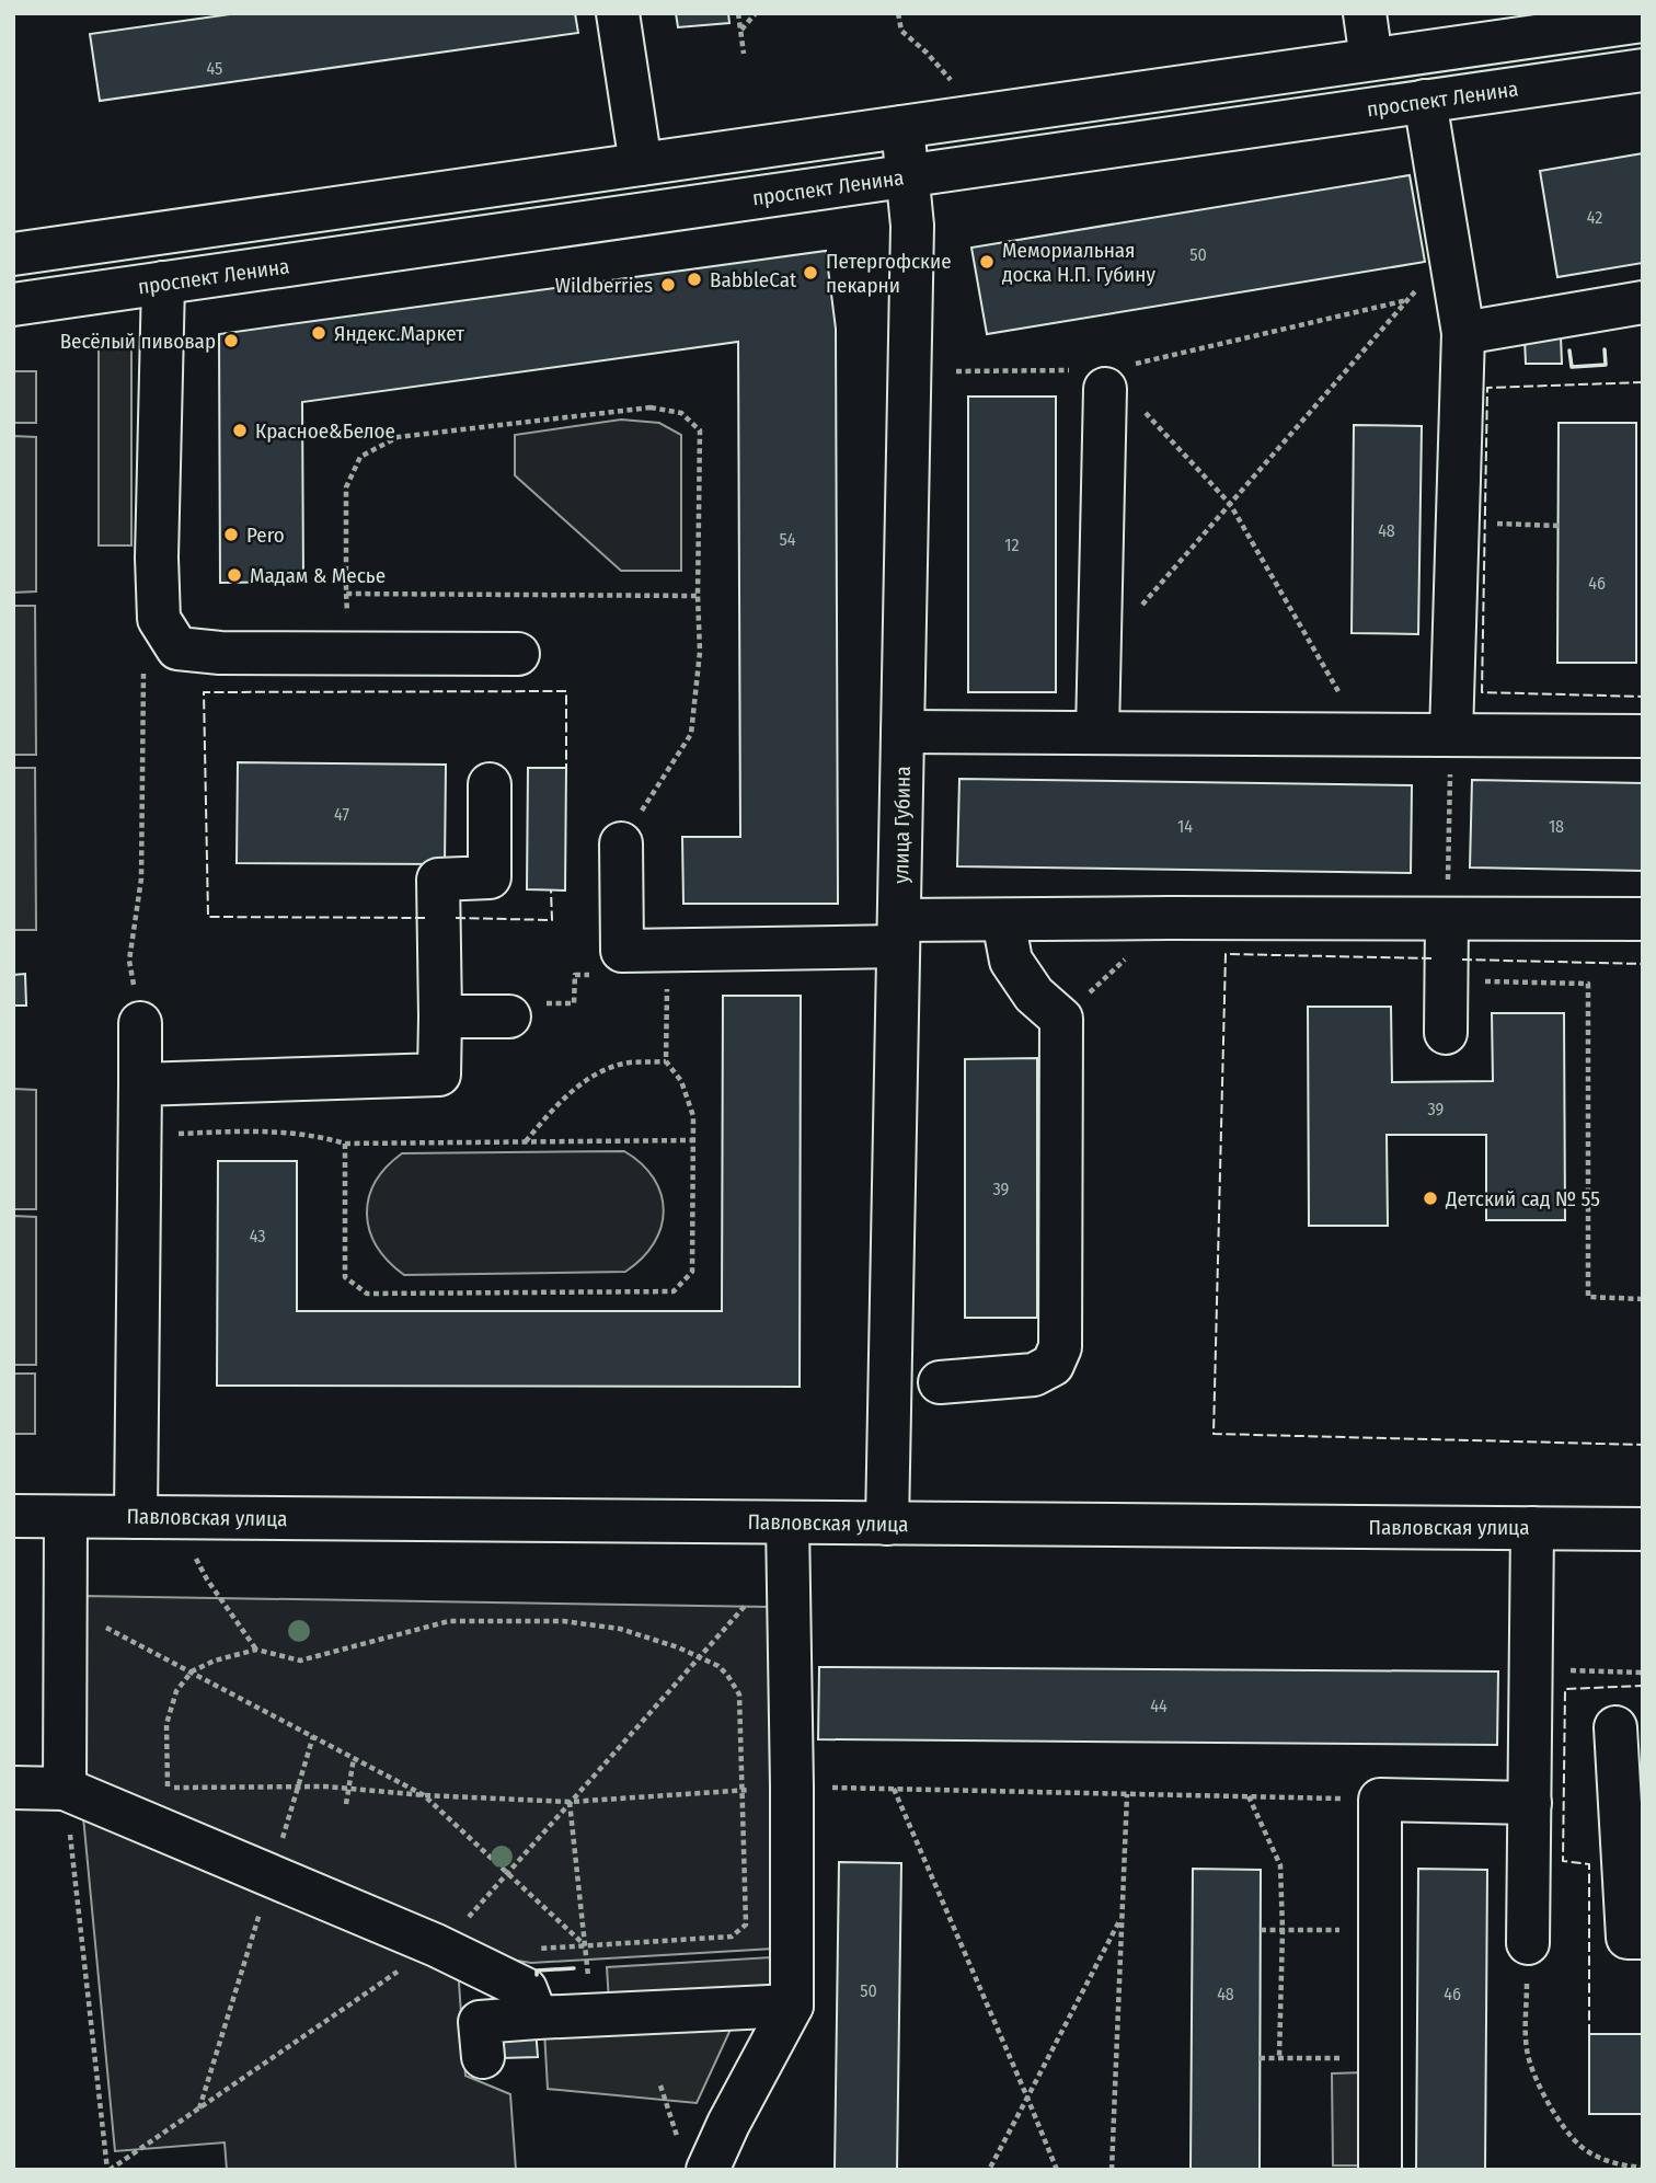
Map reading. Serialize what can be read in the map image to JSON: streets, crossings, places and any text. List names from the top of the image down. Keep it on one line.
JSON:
{"streets":{"main road":["проспект Ленина","улица Губина","Павловская улица"]},"crossings":[["проспект Ленина","улица Губина"],["улица Губина","Павловская улица"]],"places":["Мемориальная доска Н.П. Губину","Петергофские пекарни","BabbleCat","Wildberries","Яндекс.Маркет","Весёлый пивовар","Красное&Белое","Pero","Мадам & Месье","Детский сад № 55"],"house_numbers":["45","42","50","48","54","12","46","47","14","18","39","39","43","44","50","48","46"]}
